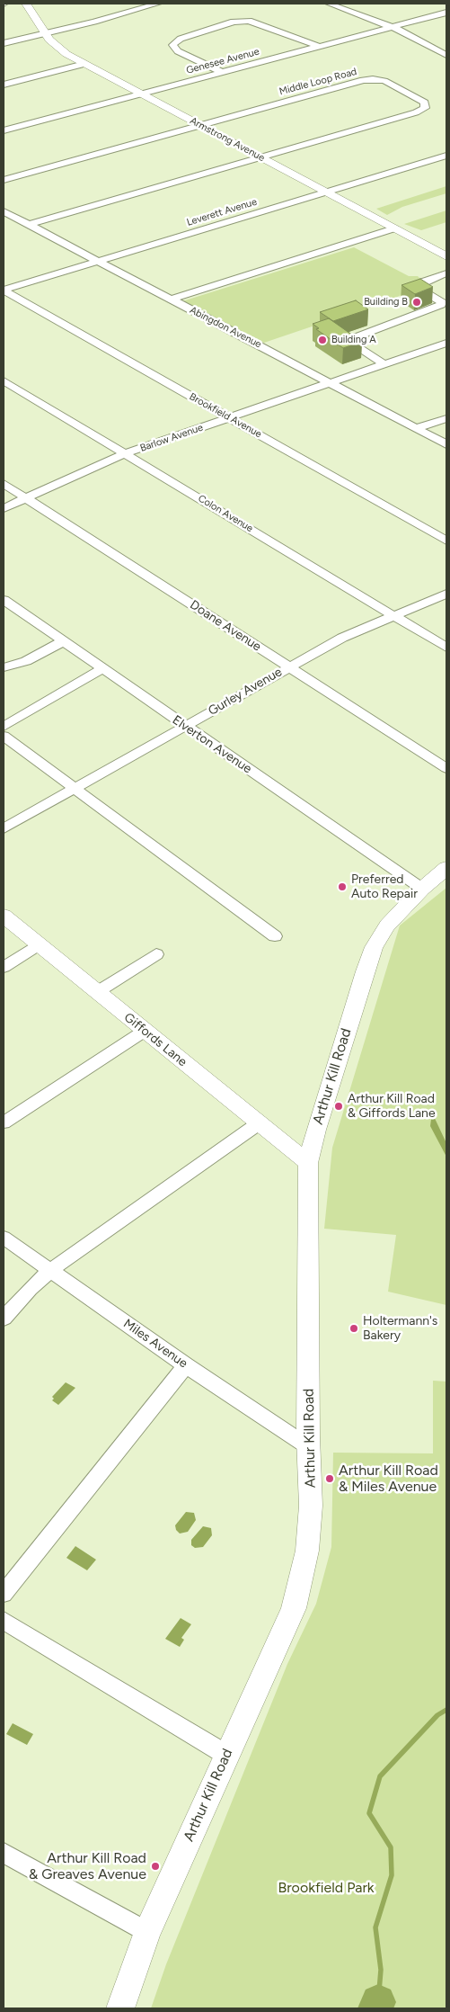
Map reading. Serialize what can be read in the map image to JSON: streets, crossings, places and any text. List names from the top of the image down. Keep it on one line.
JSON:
{"streets":{"street":["Genesee Avenue","Middle Loop Road","Armstrong Avenue","Leverett Avenue","Abingdon Avenue","Brookfield Avenue","Barlow Avenue","Colon Avenue","Doane Avenue","Gurley Avenue","Elverton Avenue","Giffords Lane","Arthur Kill Road","Miles Avenue"]},"crossings":[["Genesee Avenue","Armstrong Avenue"],["Middle Loop Road","Armstrong Avenue"],["Armstrong Avenue","Leverett Avenue"],["Leverett Avenue","Abingdon Avenue"],["Leverett Avenue","Brookfield Avenue"],["Abingdon Avenue","Barlow Avenue"],["Brookfield Avenue","Barlow Avenue"],["Barlow Avenue","Colon Avenue"],["Barlow Avenue","Doane Avenue"],["Colon Avenue","Gurley Avenue"],["Doane Avenue","Gurley Avenue"],["Gurley Avenue","Elverton Avenue"],["Elverton Avenue","Arthur Kill Road"],["Giffords Lane","Arthur Kill Road"],["Arthur Kill Road","Miles Avenue"]],"parks":["Brookfield Park"],"places":["Building B","Building A","Preferred Auto Repair","Arthur Kill Road & Giffords Lane","Holtermann's Bakery","Arthur Kill Road & Miles Avenue","Arthur Kill Road & Greaves Avenue"]}
